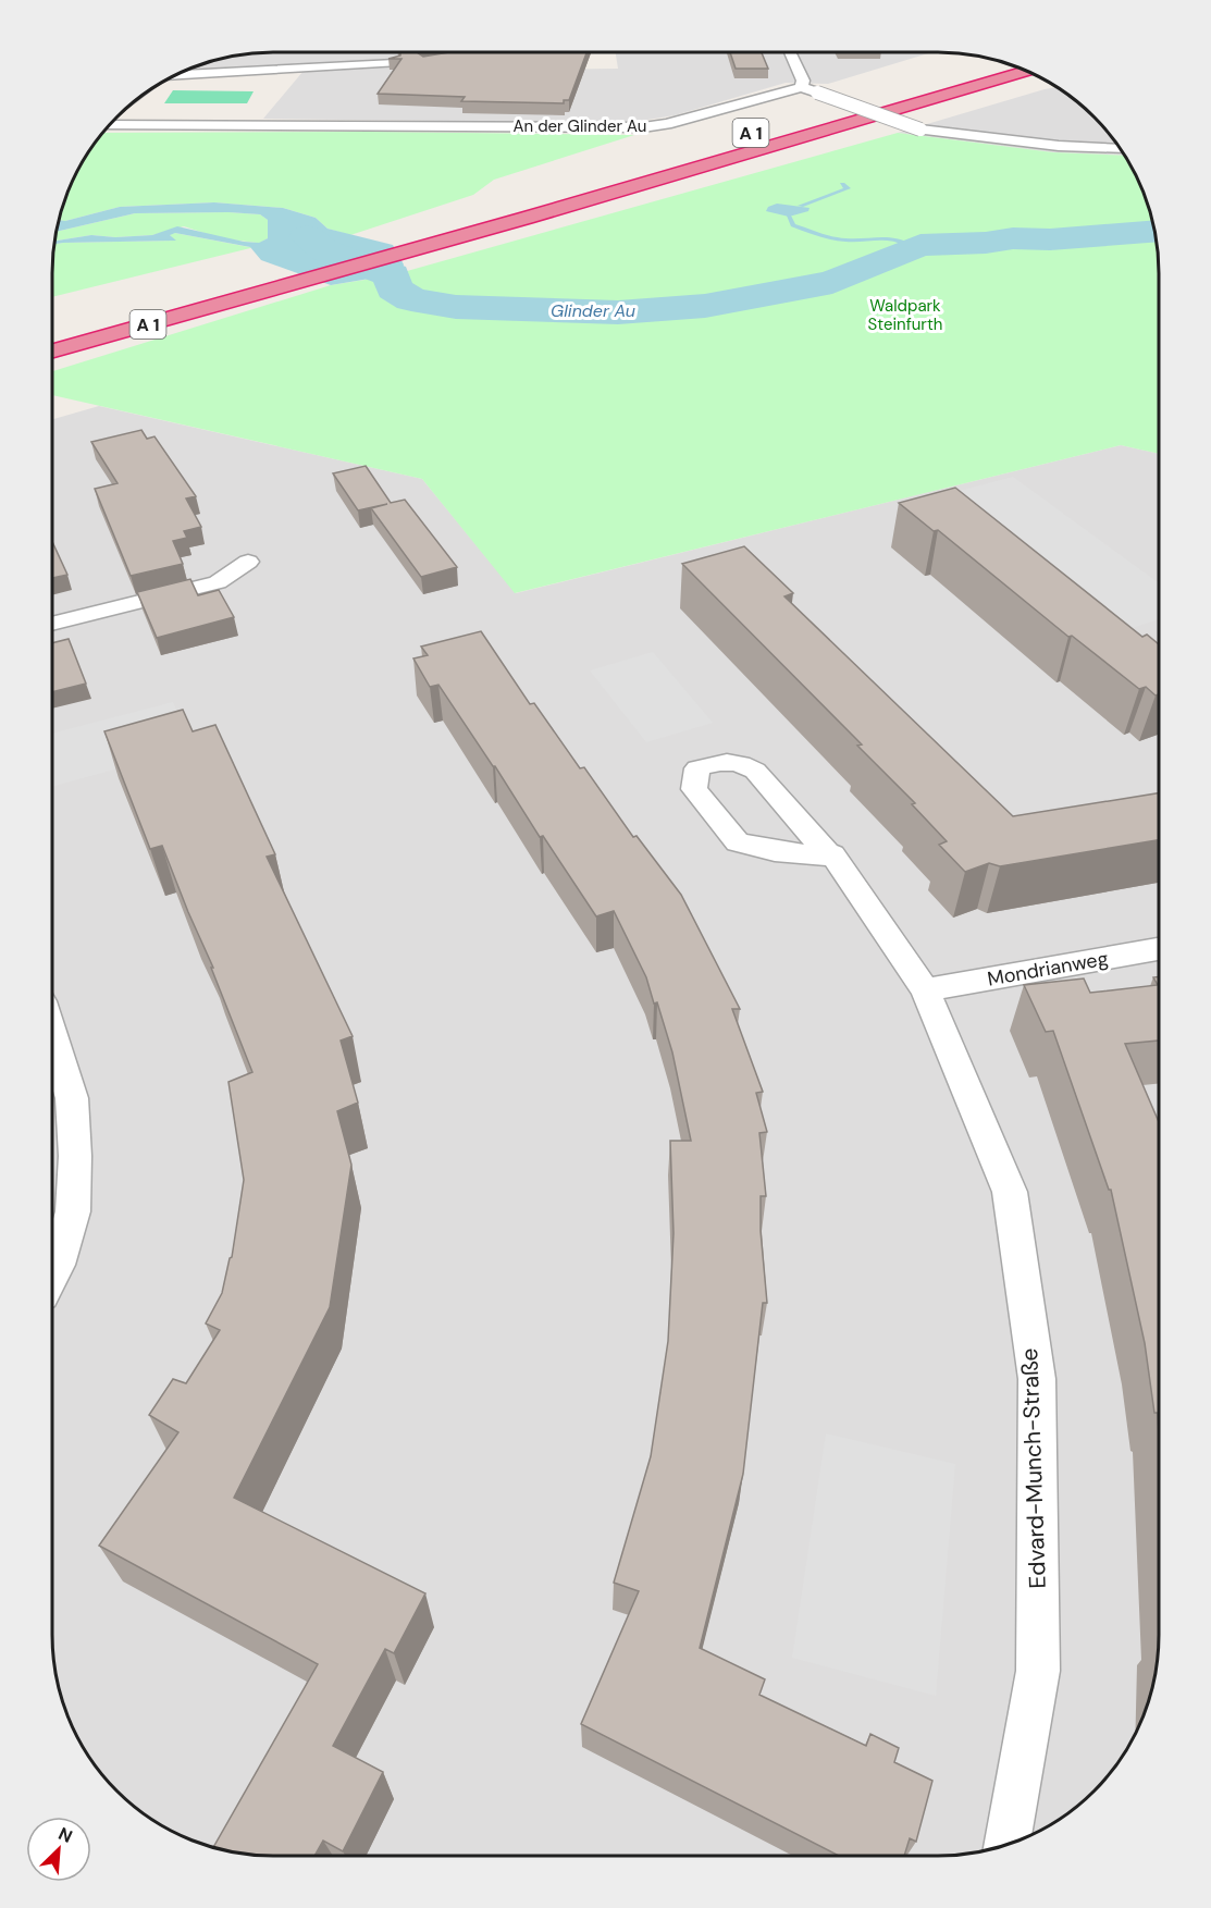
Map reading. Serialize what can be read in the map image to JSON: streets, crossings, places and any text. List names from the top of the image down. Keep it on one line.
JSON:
{"streets":{"highway":["A 1"],"street":["An der Glinder Au","Mondrianweg","Edvard-Munch-Straße"]},"crossings":[["Mondrianweg","Edvard-Munch-Straße"]],"water":["Glinder Au"],"parks":["Waldpark Steinfurth"],"north":"top right"}
